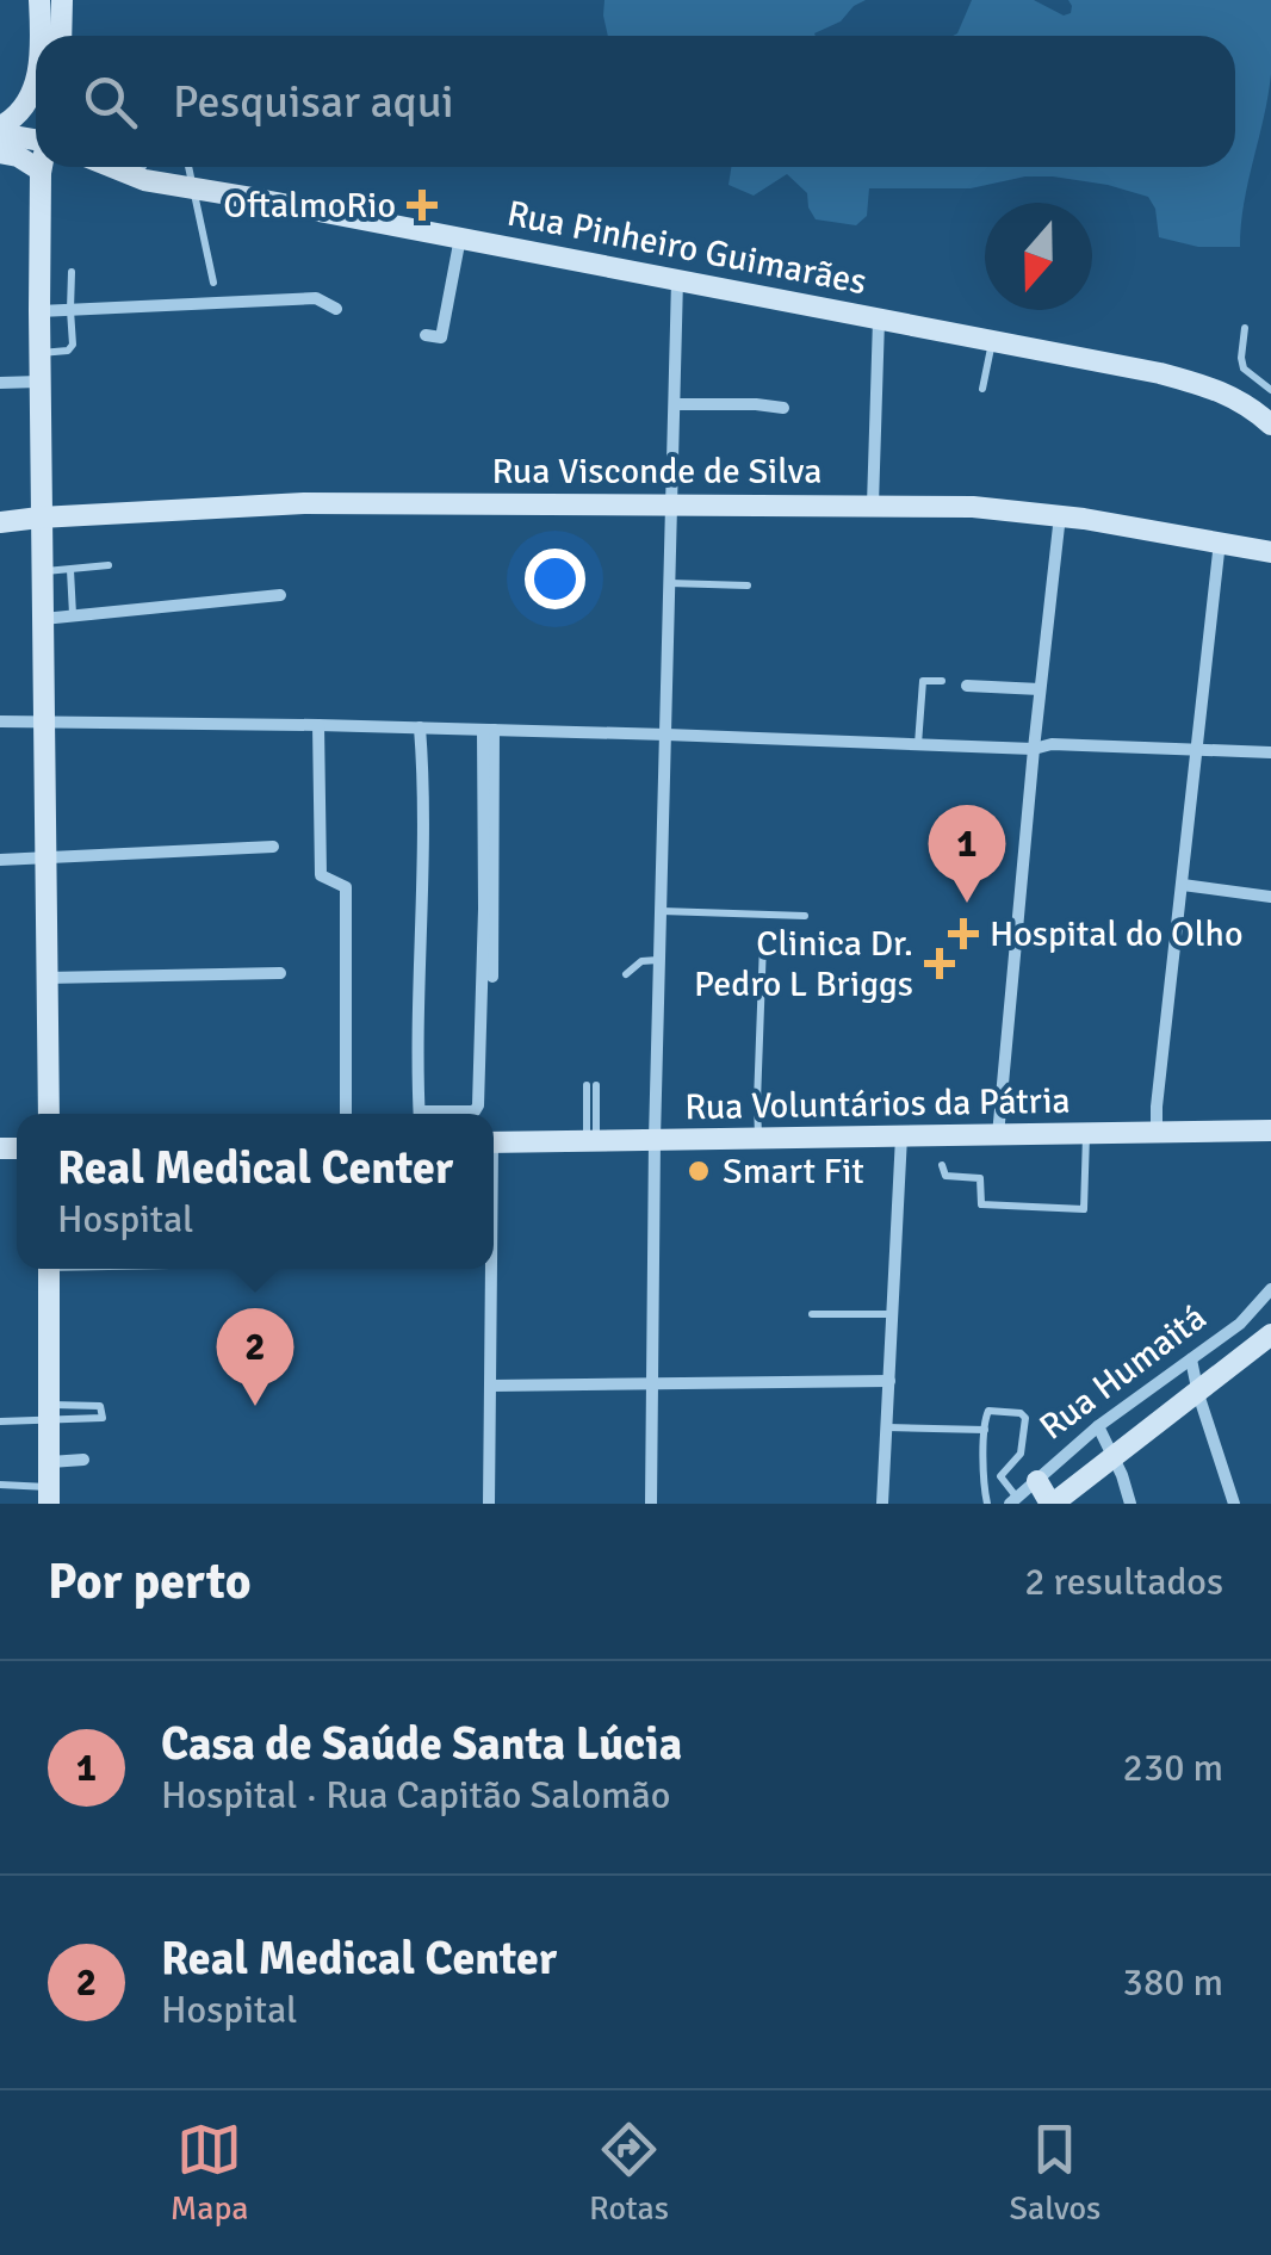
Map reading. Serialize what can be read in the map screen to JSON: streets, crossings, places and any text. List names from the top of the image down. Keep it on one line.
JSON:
{"streets":{"main road":["Rua Pinheiro Guimarães","Rua Visconde de Silva","Rua Voluntários da Pátria","Rua Humaitá"]},"places":{"health":["OftalmoRio","Hospital do Olho","Clinica Dr. Pedro L Briggs"],"other":["Smart Fit"]},"north":"bottom","page":{"search":"Pesquisar aqui","pins":["1","2"],"popup":["Real Medical Center","Hospital"],"heading":["Por perto","2 resultados"],"list":[{"mark":"1","name":"Casa de Saúde Santa Lúcia","note":"Hospital · Rua Capitão Salomão","value":"230 m"},{"mark":"2","name":"Real Medical Center","note":"Hospital","value":"380 m"}],"nav":["Mapa","Rotas","Salvos"]}}
